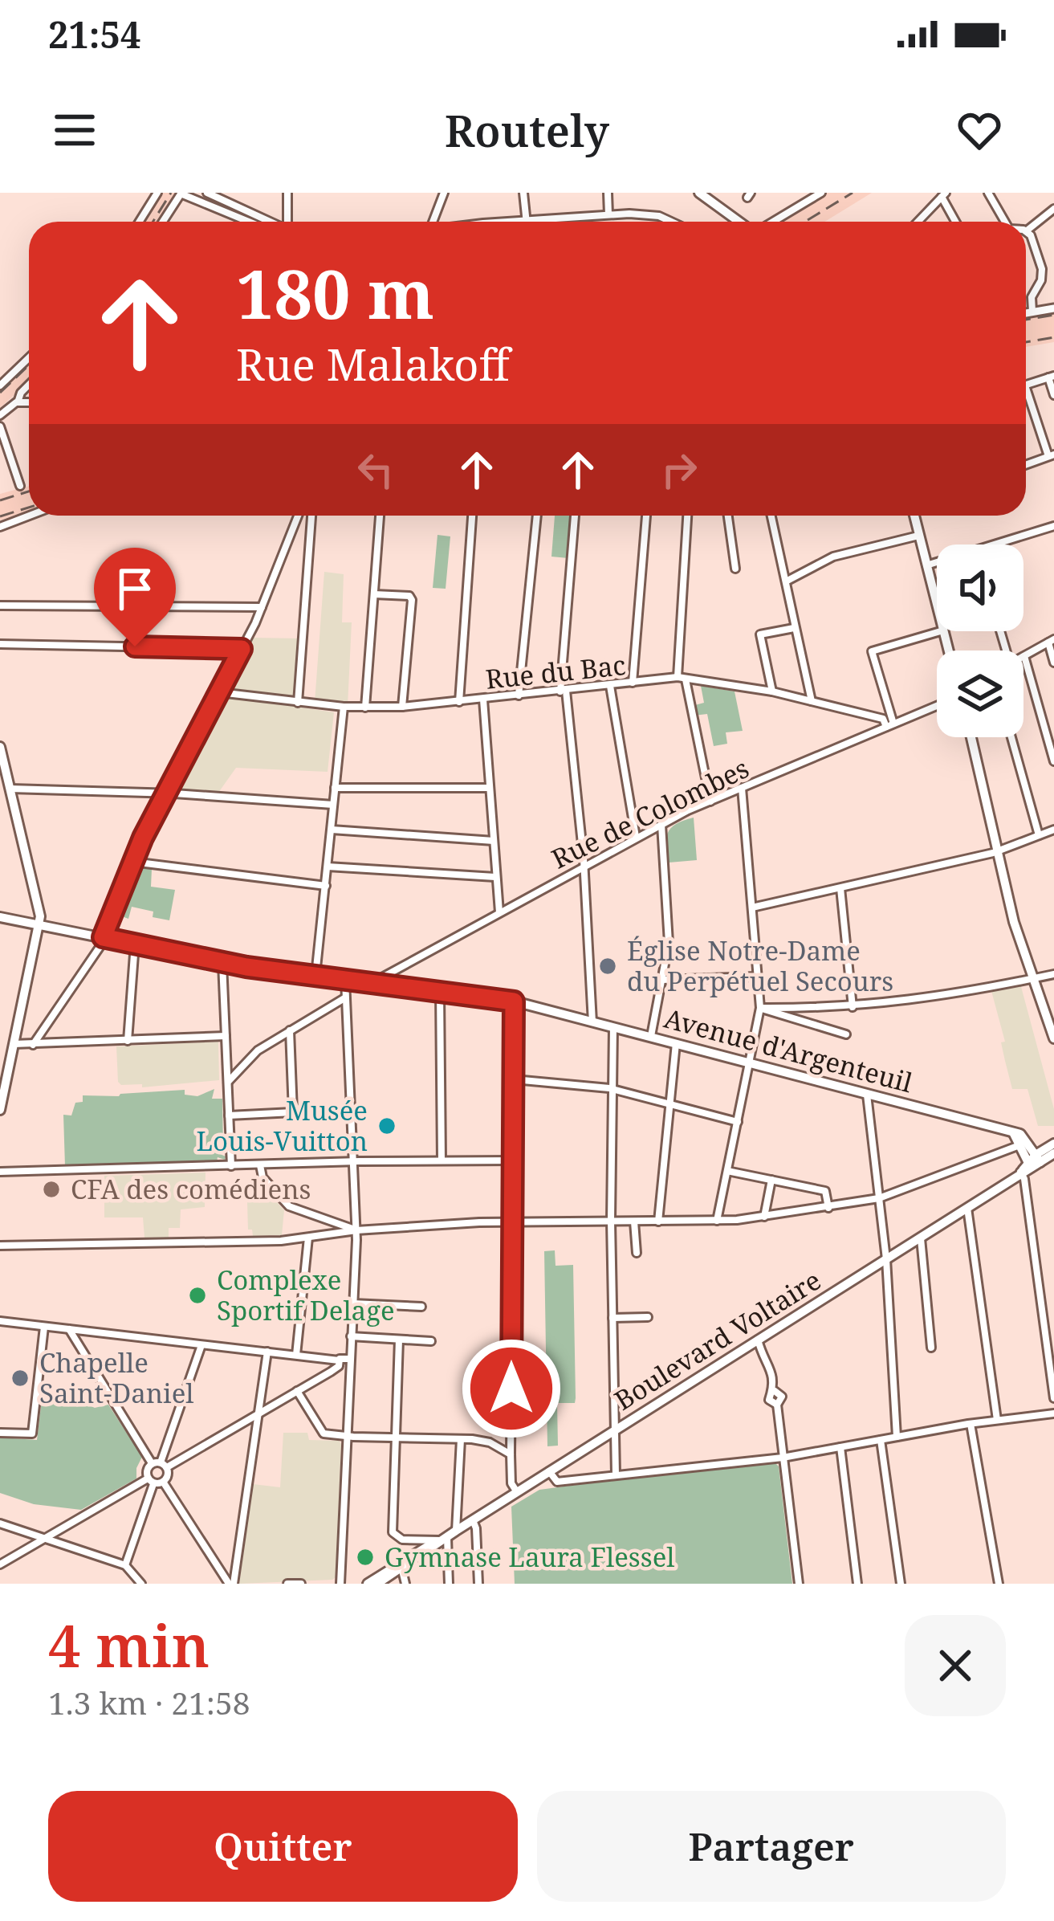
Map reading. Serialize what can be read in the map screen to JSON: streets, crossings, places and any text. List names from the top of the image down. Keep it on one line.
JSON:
{"streets":{"main road":["Avenue d'Argenteuil","Boulevard Voltaire"],"street":["Rue du Bac","Rue de Colombes"]},"crossings":[["Rue de Colombes","Avenue d'Argenteuil"]],"places":["Église Notre-Dame du Perpétuel Secours","Musée Louis-Vuitton","CFA des comédiens","Complexe Sportif Delage","Chapelle Saint-Daniel","Gymnase Laura Flessel"],"page":{"status":"21:54","header":"Routely","turn":["180 m","Rue Malakoff"],"heading":["4 min","1.3 km · 21:58"],"buttons":["Quitter","Partager"]}}
